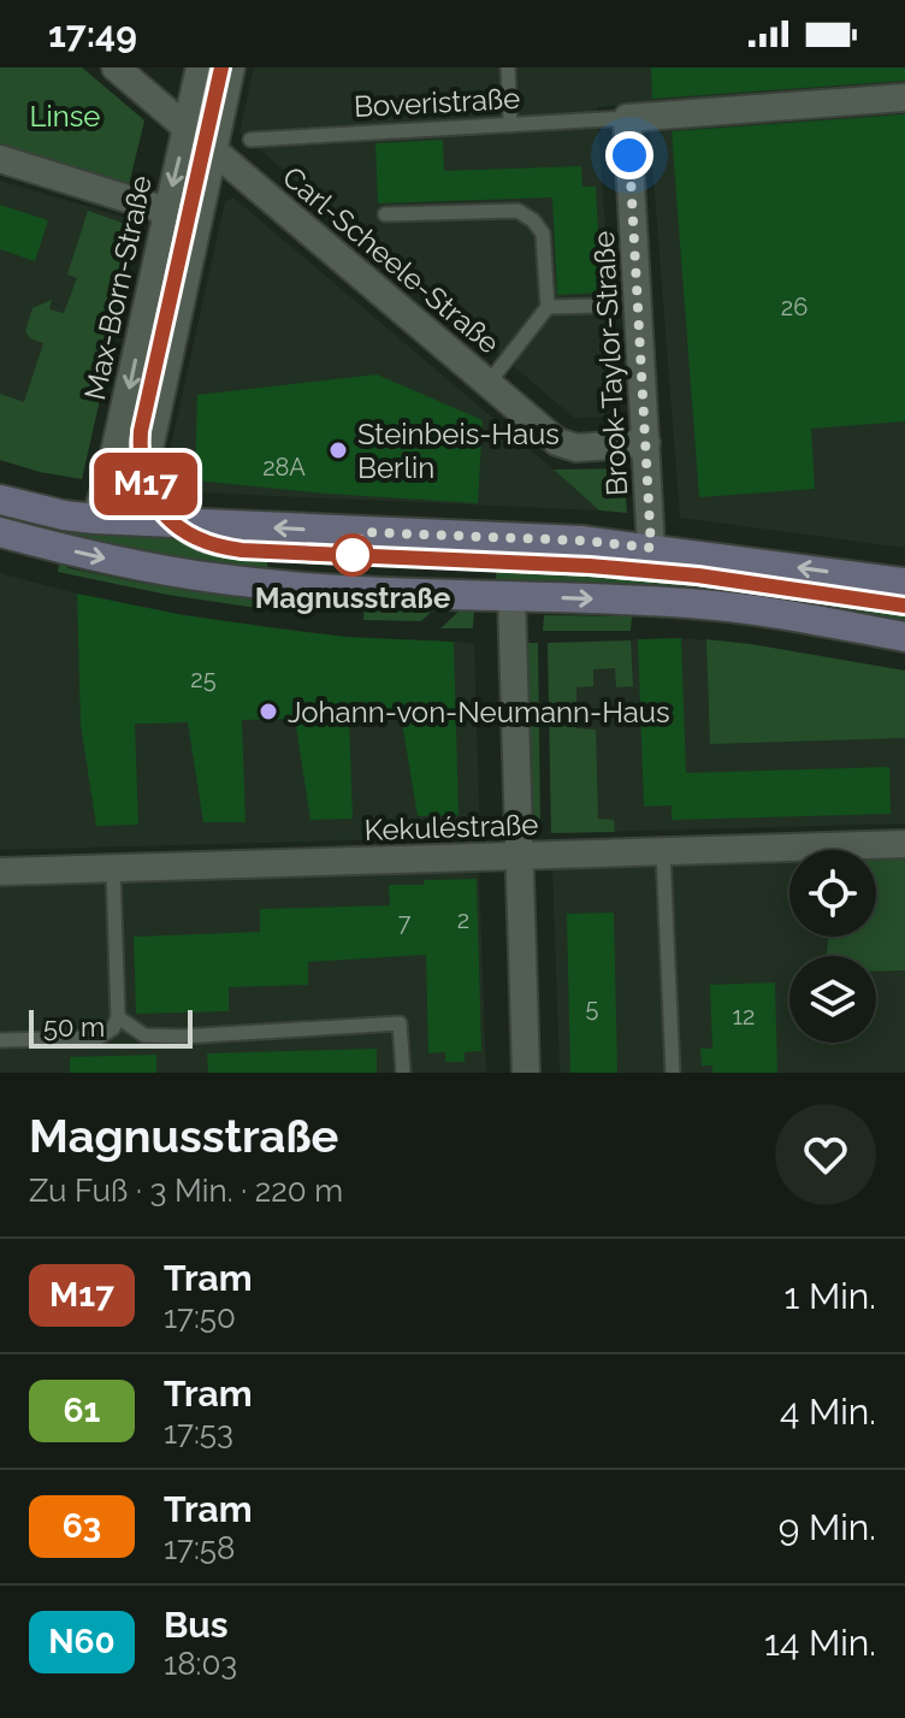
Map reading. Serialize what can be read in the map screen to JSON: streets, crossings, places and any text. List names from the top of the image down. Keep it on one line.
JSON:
{"streets":{"street":["Carl-Scheele-Straße","Max-Born-Straße","Brook-Taylor-Straße","Kekuléstraße"],"lane":["Boveristraße"]},"crossings":[["Boveristraße","Brook-Taylor-Straße"],["Carl-Scheele-Straße","Max-Born-Straße"],["Carl-Scheele-Straße","Brook-Taylor-Straße"]],"parks":["Linse"],"places":["Steinbeis-Haus Berlin","Magnusstraße","Johann-von-Neumann-Haus"],"lines":["tram line M17"],"house_numbers":["26","28A","25","2","7","5","12"],"scale_bar":"50 m","page":{"status":"17:49","on_map":"M17","scale":"50 m","heading":["Magnusstraße","Zu Fuß · 3 Min. · 220 m"],"list":[{"mark":"M17","name":"Tram","note":"17:50","value":"1 Min."},{"mark":"61","name":"Tram","note":"17:53","value":"4 Min."},{"mark":"63","name":"Tram","note":"17:58","value":"9 Min."},{"mark":"N60","name":"Bus","note":"18:03","value":"14 Min."}]}}
